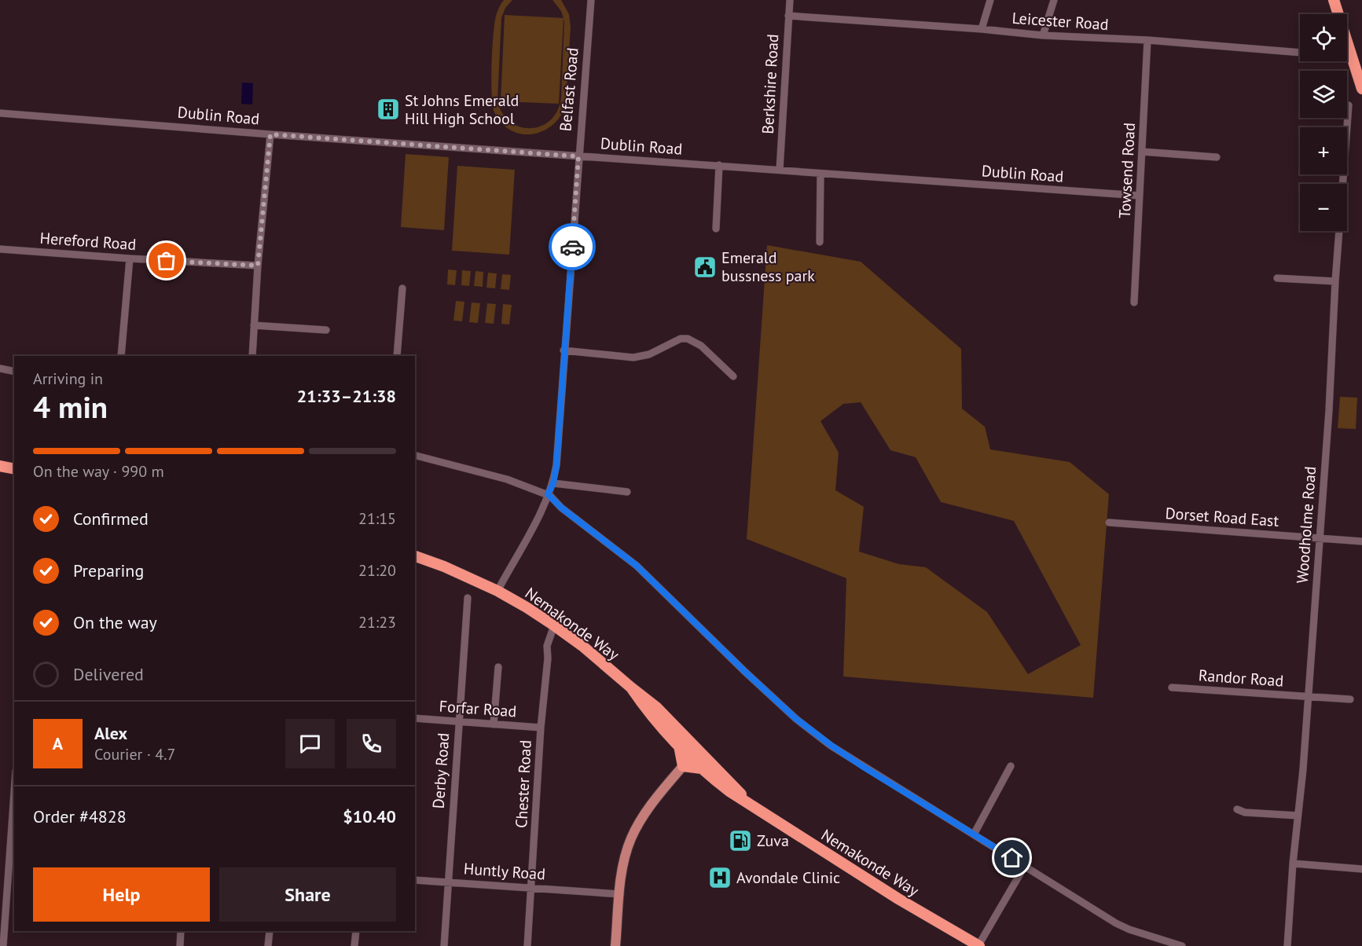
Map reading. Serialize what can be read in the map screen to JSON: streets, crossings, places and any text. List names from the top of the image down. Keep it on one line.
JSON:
{"streets":{"highway":["Nemakonde Way"],"street":["Leicester Road","Berkshire Road","Belfast Road","Dublin Road","Towsend Road","Hereford Road","Dorset Road East","Woodholme Road","Randor Road","Forfar Road","Derby Road","Chester Road","Huntly Road"]},"crossings":[["Leicester Road","Berkshire Road"],["Leicester Road","Towsend Road"],["Berkshire Road","Dublin Road"],["Belfast Road","Dublin Road"],["Belfast Road","Nemakonde Way"],["Dublin Road","Towsend Road"],["Dorset Road East","Woodholme Road"],["Woodholme Road","Randor Road"],["Nemakonde Way","Chester Road"],["Forfar Road","Derby Road"],["Forfar Road","Chester Road"],["Derby Road","Huntly Road"],["Chester Road","Huntly Road"]],"places":{"building":["St Johns Emerald Hill High School"],"public building":["Emerald bussness park"],"fuel station":["Zuva"],"hospital":["Avondale Clinic"]},"page":{"map_buttons":["+","−"],"heading":["4 min","Arriving in","21:33–21:38"],"panel":["Alex","Courier · 4.7","Order #4828","$10.40"],"bar":"On the way · 990 m","list":[["Confirmed","21:15"],["Preparing","21:20"],["On the way","21:23"],"Delivered"],"round":"A","buttons":["Help","Share"]}}
